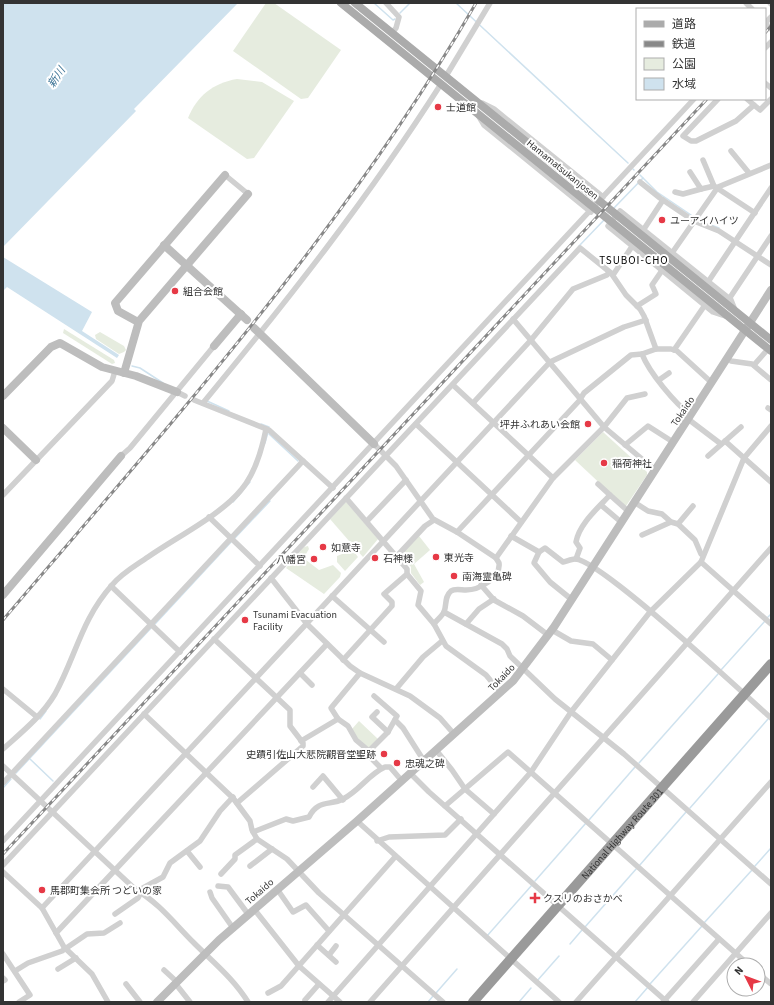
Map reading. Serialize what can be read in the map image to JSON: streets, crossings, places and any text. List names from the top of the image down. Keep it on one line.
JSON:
{"streets":{"highway":["National Highway Route 301"],"main road":["Hamamatsukanjosen"],"street":["Tokaido"]},"crossings":[["Hamamatsukanjosen","Tokaido"]],"districts":["TSUBOI-CHO"],"water":["新川"],"places":{"other":["士道館","ユーアイハイツ","組合会館","坪井ふれあい会館","稲荷神社","如意寺","東光寺","石神様","八幡宮","南海霊亀碑","Tsunami Evacuation Facility","史蹟引佐山大悲院觀音堂聖跡","忠魂之碑","馬郡町集会所 つどいの家"],"health":["クスリのおさかべ"]},"legend":["道路","鉄道","公園","水域"],"north":"top left"}
